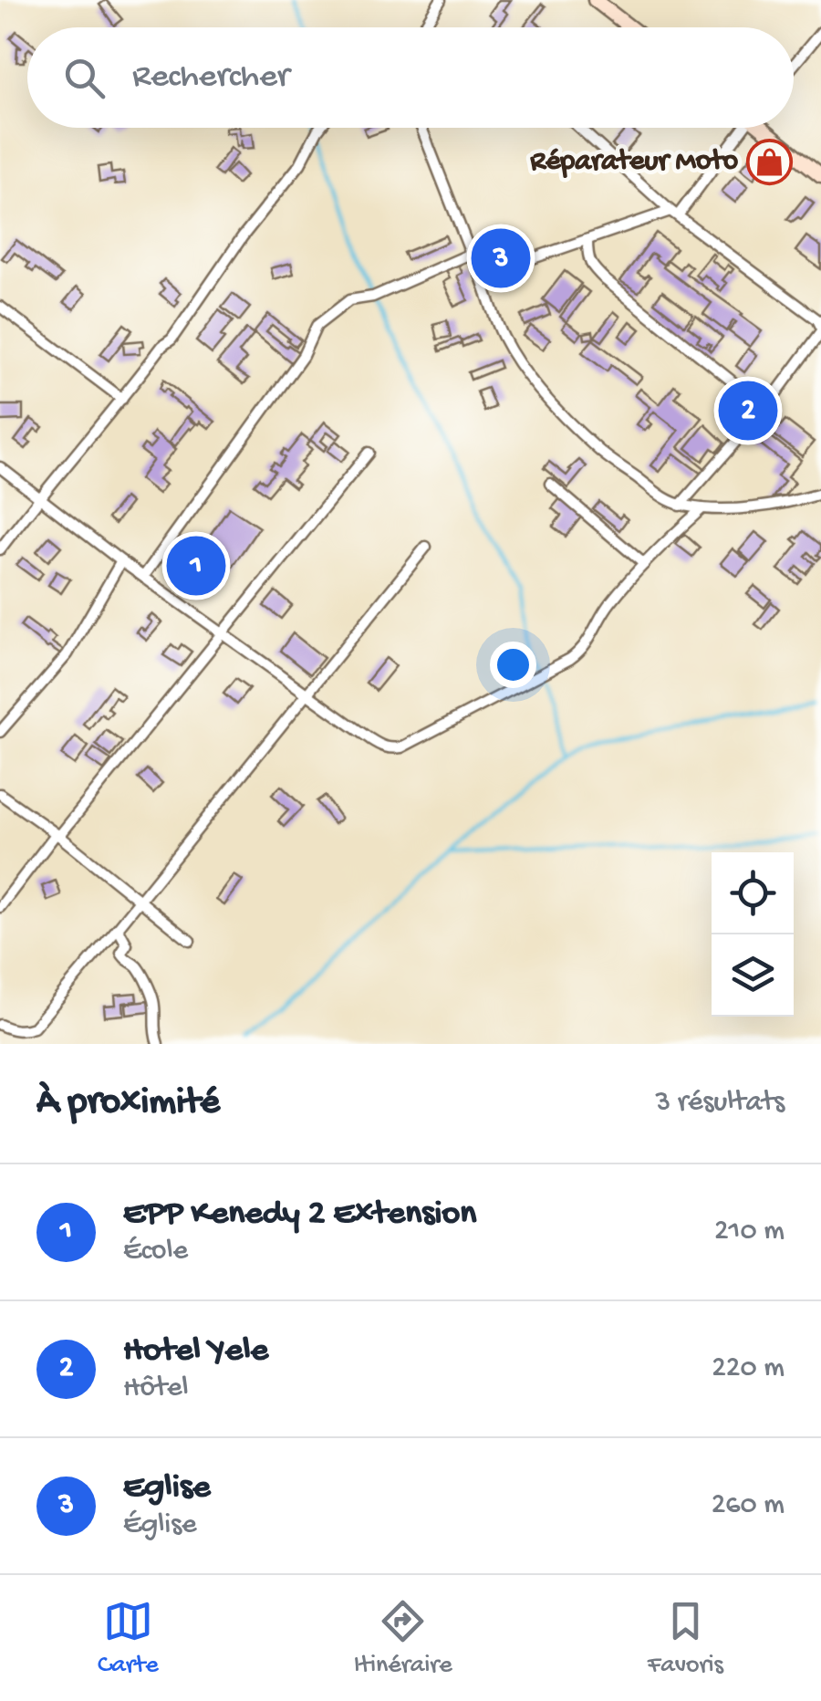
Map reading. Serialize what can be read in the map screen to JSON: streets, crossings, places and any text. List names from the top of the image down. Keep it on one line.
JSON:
{"places":{"shop":["Réparateur Moto"]},"page":{"search":"Rechercher","pins":["3","2","1"],"heading":["À proximité","3 résultats"],"list":[{"mark":"1","name":"EPP Kenedy 2 Extension","note":"École","value":"210 m"},{"mark":"2","name":"Hotel Yele","note":"Hôtel","value":"220 m"},{"mark":"3","name":"Eglise","note":"Église","value":"260 m"}],"nav":["Carte","Itinéraire","Favoris"]}}
